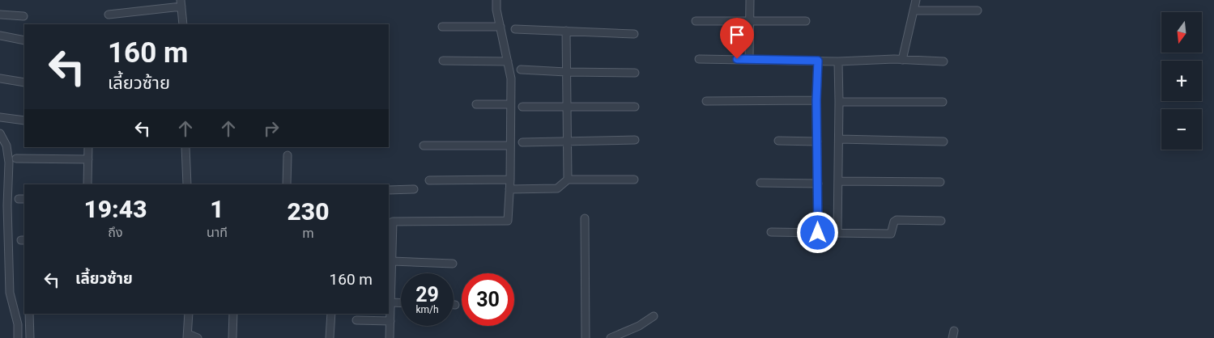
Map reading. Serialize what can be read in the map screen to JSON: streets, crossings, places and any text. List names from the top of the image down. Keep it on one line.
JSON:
{"north":"bottom","page":{"map_buttons":["+","−"],"turn":["160 m","เลี้ยวซ้าย"],"eta":["19:43","ถึง","1","นาที","230","m"],"list":[{"name":"เลี้ยวซ้าย","value":"160 m"}],"speed":"29 km/h","limit":"30"}}
